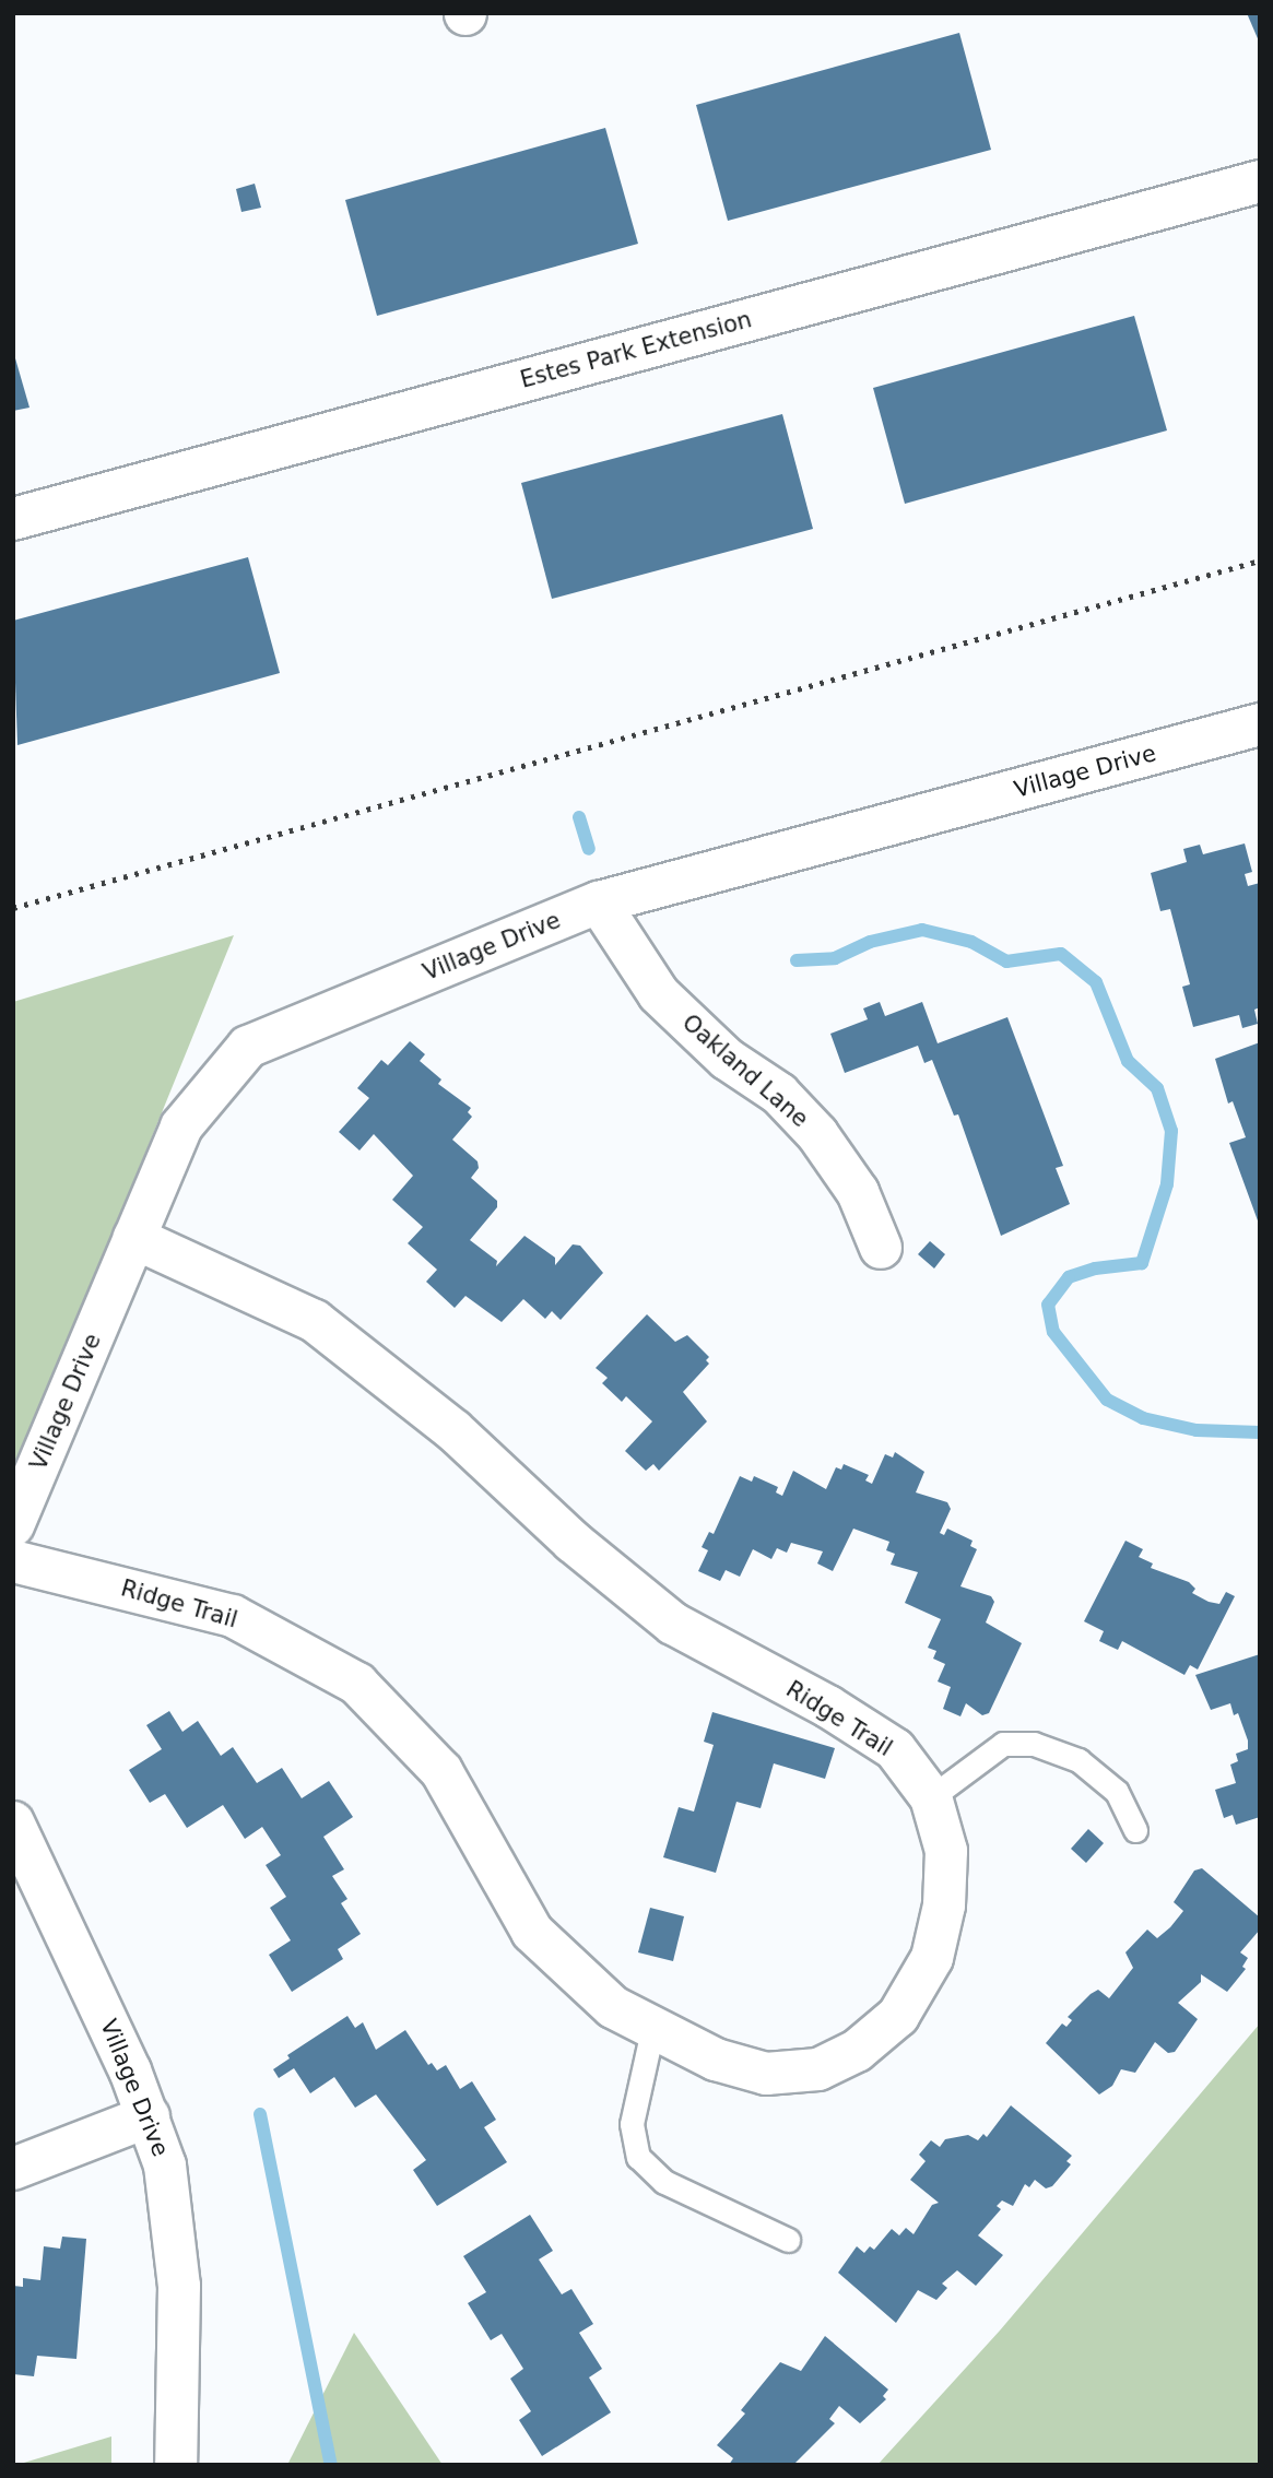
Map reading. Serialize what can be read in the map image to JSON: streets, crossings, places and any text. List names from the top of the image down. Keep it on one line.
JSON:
{"streets":{"street":["Estes Park Extension","Village Drive","Oakland Lane","Ridge Trail"]},"crossings":[["Village Drive","Oakland Lane"],["Village Drive","Ridge Trail"]]}
